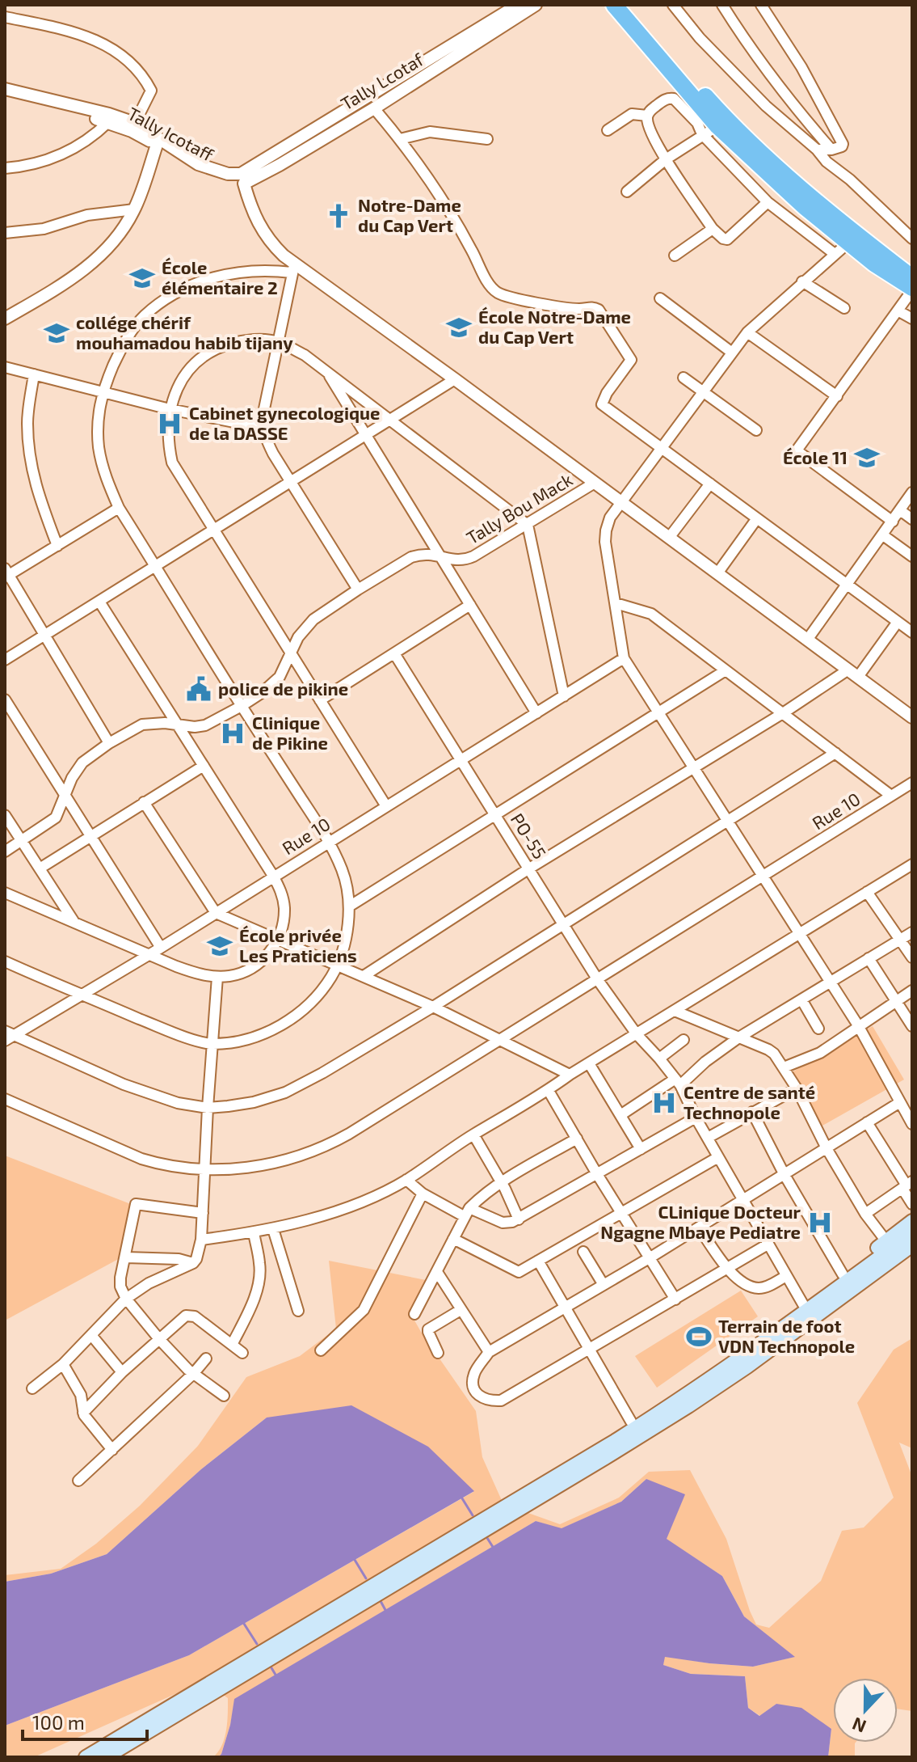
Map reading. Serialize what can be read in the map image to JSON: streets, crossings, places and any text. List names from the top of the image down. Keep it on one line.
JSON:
{"streets":{"street":["Tally Lcotaf","Tally Icotaff","Tally Bou Mack","Rue 10","PO-55"]},"crossings":[["Tally Lcotaf","Tally Icotaff"],["Rue 10","PO-55"]],"places":{"church":["Notre-Dame du Cap Vert"],"school or university":["École élémentaire 2","École Notre-Dame du Cap Vert","collége chérif mouhamadou habib tijany","École 11","École privée Les Praticiens"],"hospital":["Cabinet gynecologique de la DASSE","Clinique de Pikine","Centre de santé Technopole","CLinique Docteur Ngagne Mbaye Pediatre"],"public building":["police de pikine"],"sports":["Terrain de foot VDN Technopole"]},"scale_bar":"100 m","north":"bottom"}
